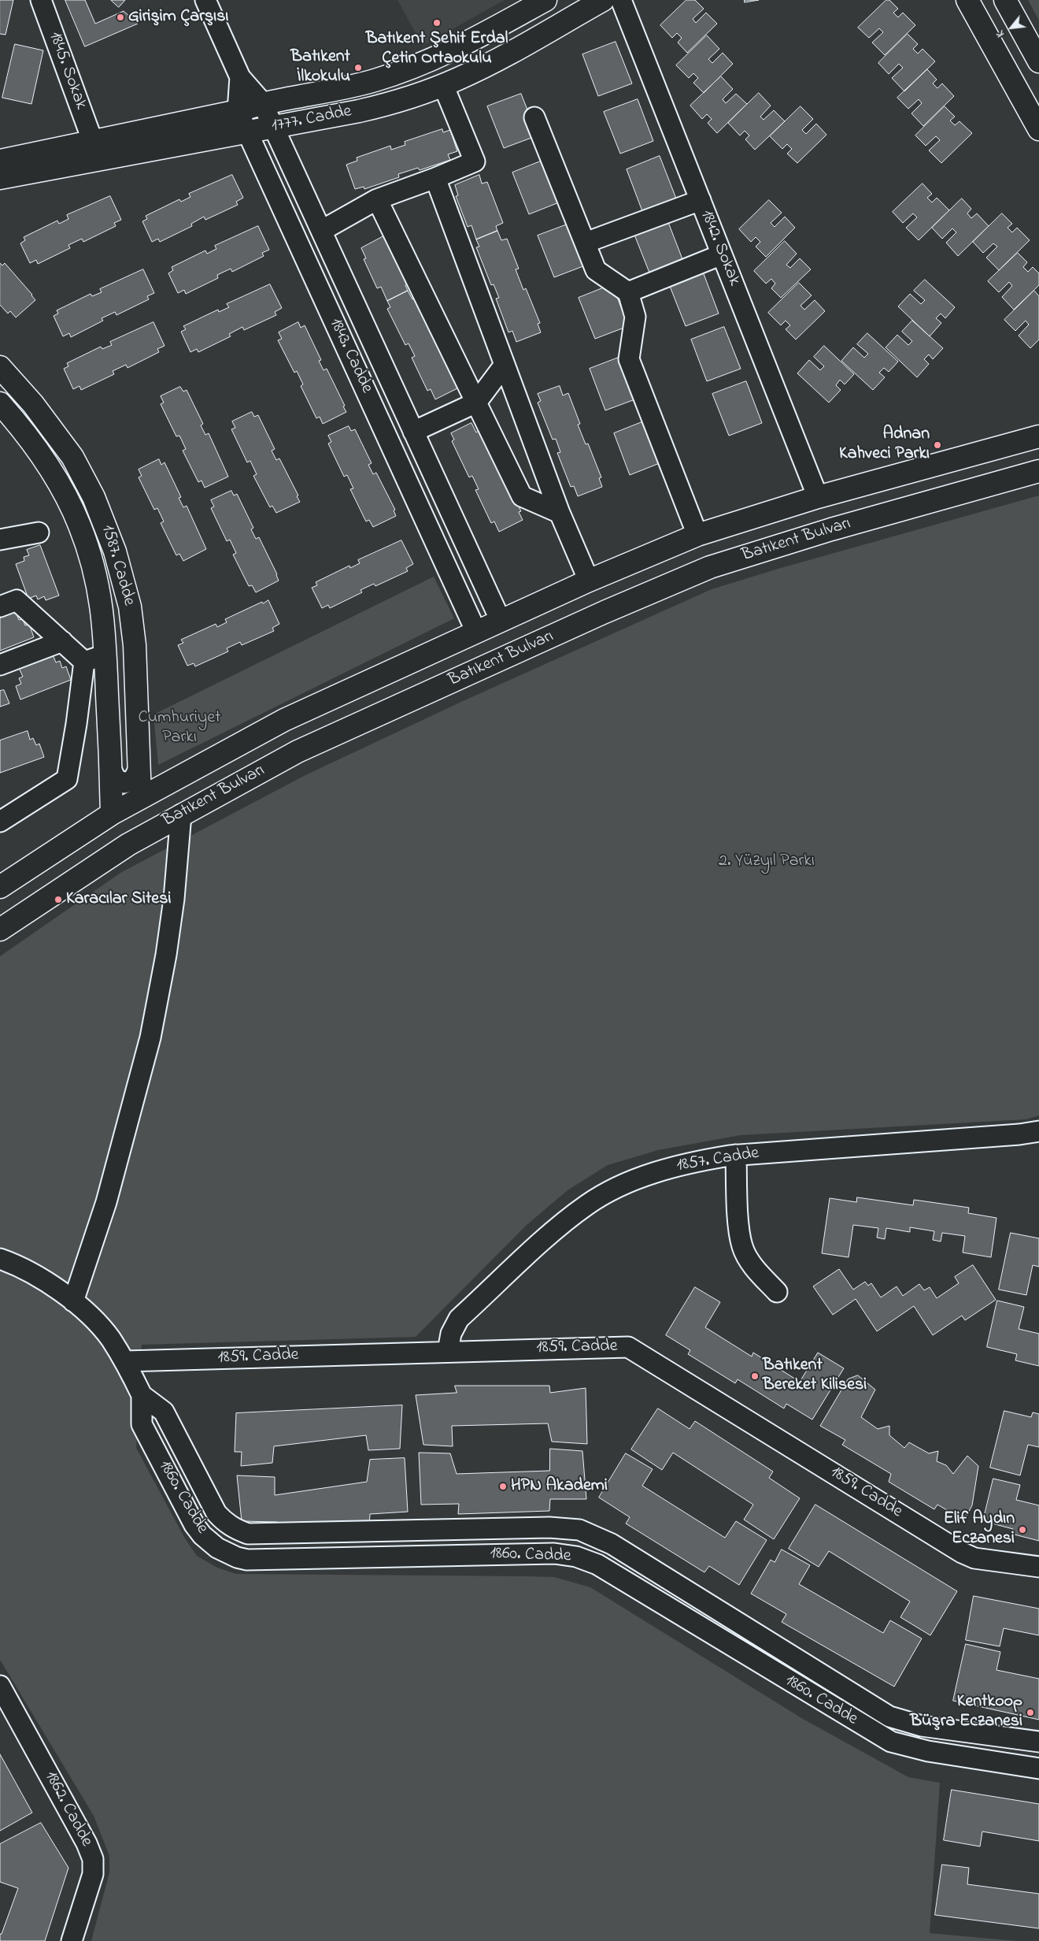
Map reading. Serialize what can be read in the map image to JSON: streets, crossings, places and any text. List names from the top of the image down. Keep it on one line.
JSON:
{"streets":{"main road":["1777. Cadde","Batıkent Bulvarı","1587. Cadde"],"street":["1845. Sokak","1842. Sokak","1843. Cadde","1857. Cadde","1859. Cadde","1860. Cadde","1862. Cadde"]},"crossings":[["1845. Sokak","1777. Cadde"],["1777. Cadde","1843. Cadde"],["1842. Sokak","Batıkent Bulvarı"],["1843. Cadde","Batıkent Bulvarı"],["Batıkent Bulvarı","1587. Cadde"],["1857. Cadde","1859. Cadde"],["1859. Cadde","1860. Cadde"]],"parks":["Cumhuriyet Parkı","2. Yüzyıl Parkı"],"places":["Girişim Çarşısı","Batıkent Şehit Erdal Çetin Ortaokulu","Batıkent İlkokulu","Adnan Kahveci Parkı","Karacılar Sitesi","Batıkent Bereket Kilisesi","HPN Akademi","Elif Aydın Eczanesi","Kentkoop Büşra Eczanesi"],"north":"bottom left"}
